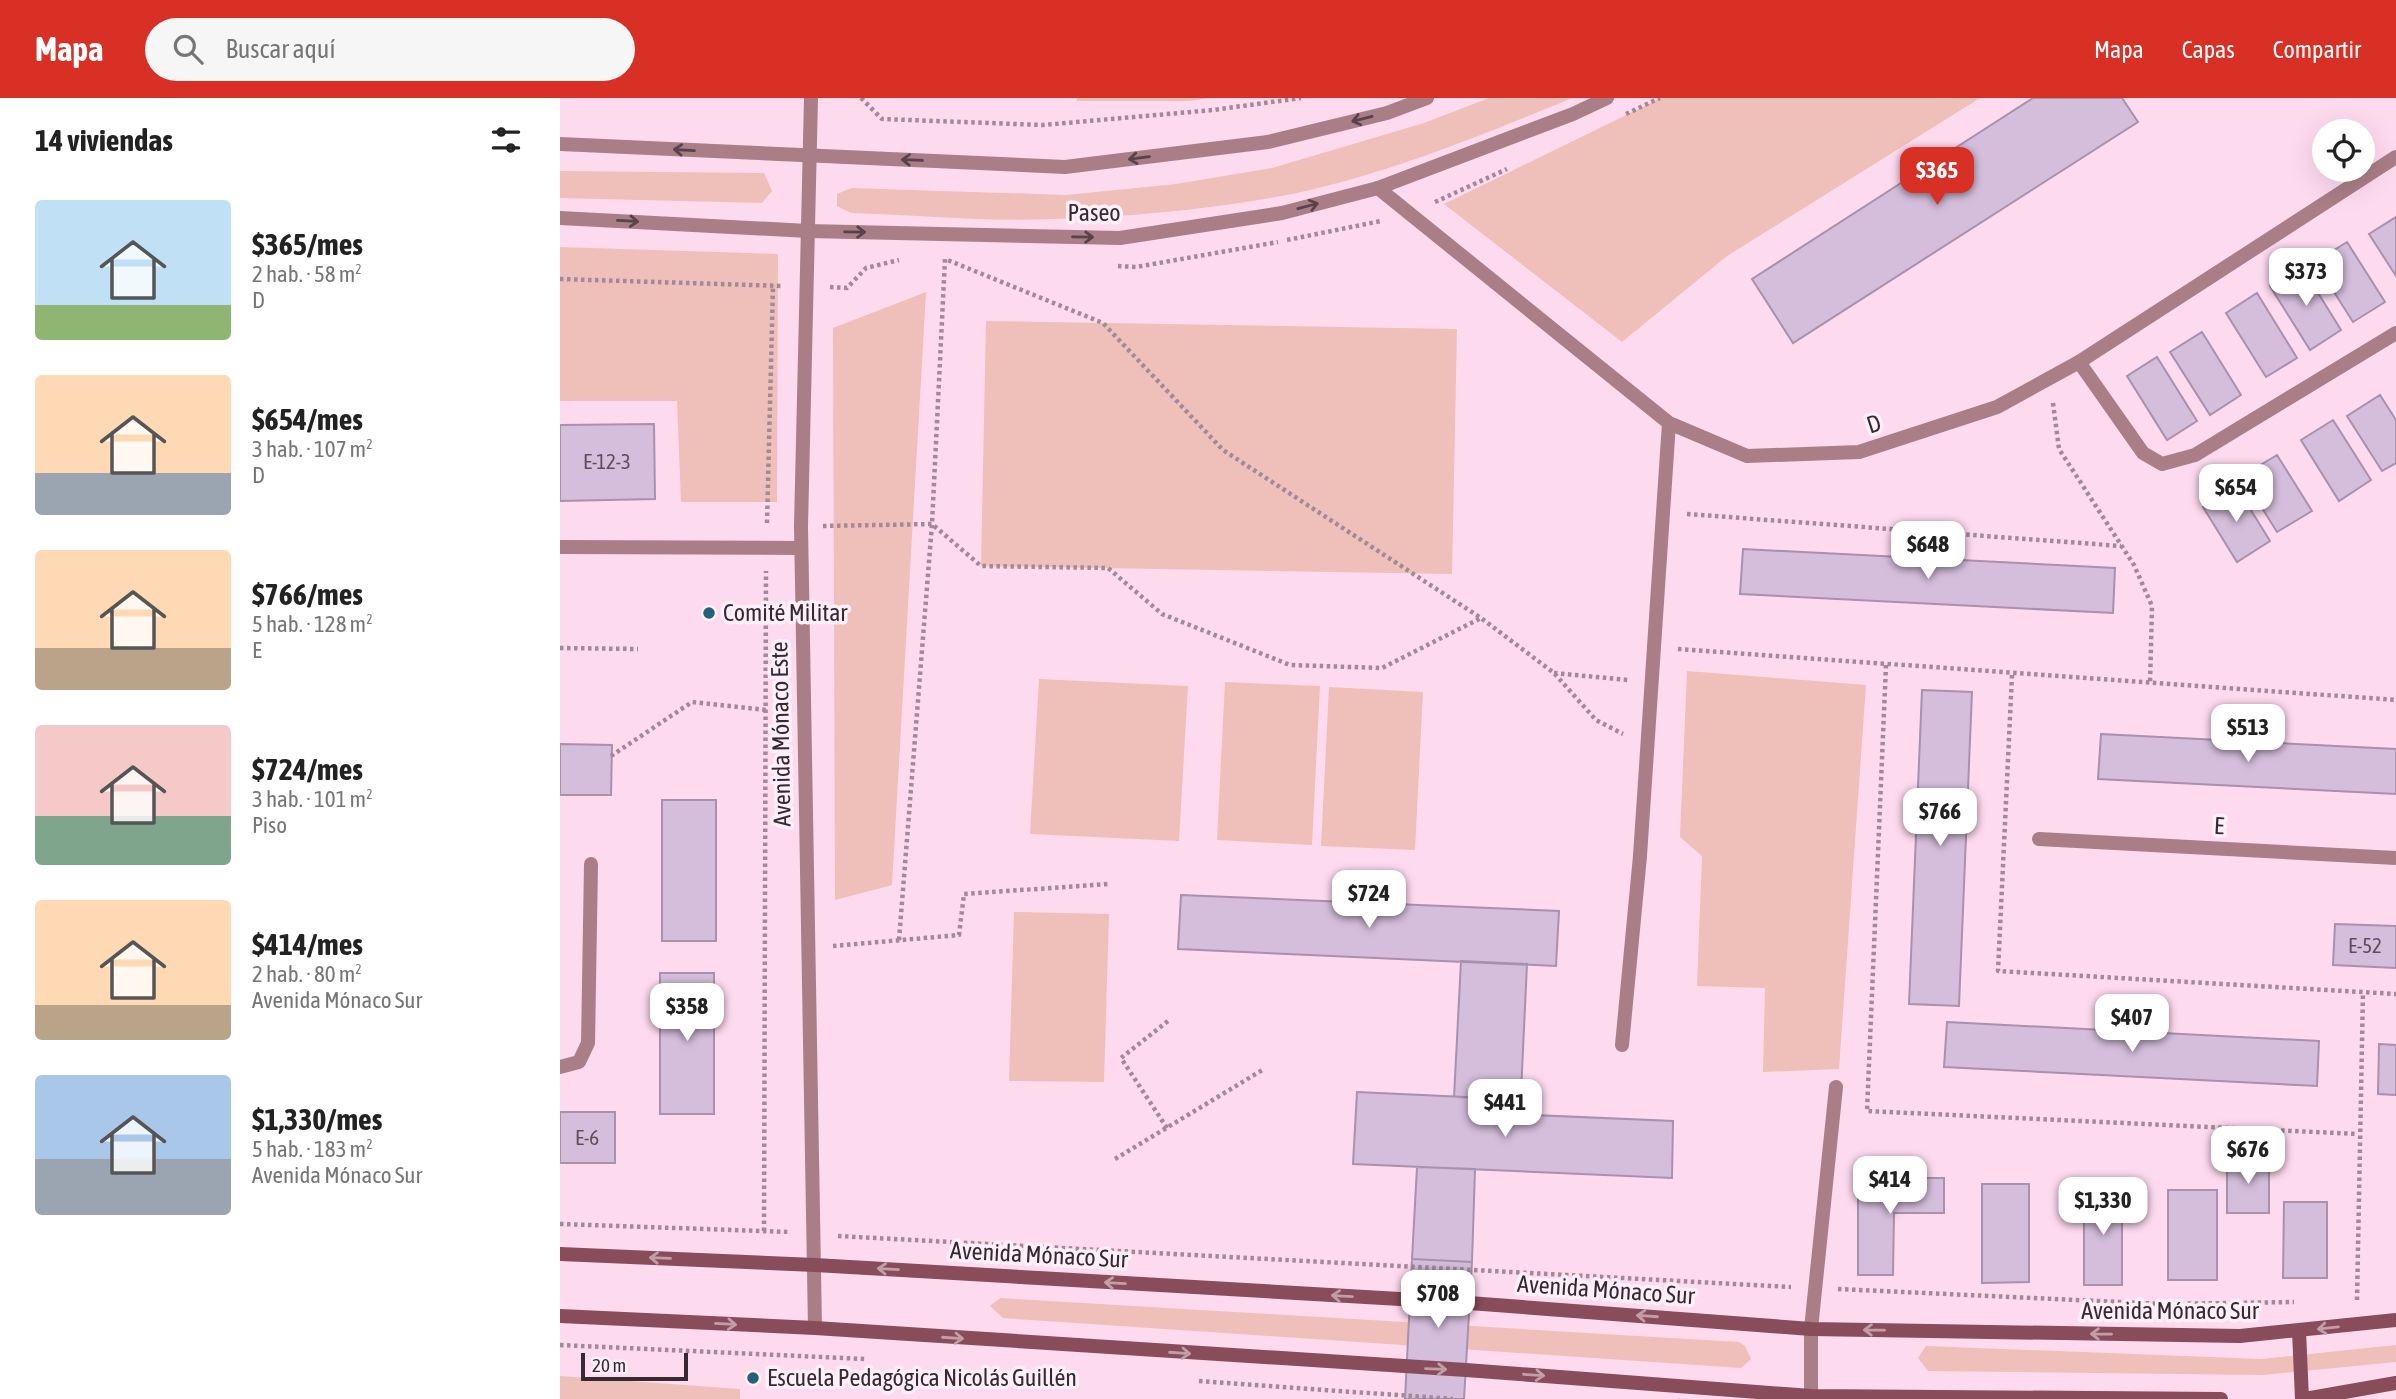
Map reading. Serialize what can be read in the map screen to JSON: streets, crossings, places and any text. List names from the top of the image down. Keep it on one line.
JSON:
{"streets":{"main road":["Avenida Mónaco Sur"],"street":["Paseo","D","Avenida Mónaco Este","E"]},"crossings":[["Paseo","D"],["Paseo","Avenida Mónaco Este"],["Avenida Mónaco Este","Avenida Mónaco Sur"]],"places":["Comité Militar","Escuela Pedagógica Nicolás Guillén"],"house_numbers":["E-12-3","E-52","E-6"],"scale_bar":"20 m","page":{"header":"Mapa","search":"Buscar aquí","nav":["Mapa","Capas","Compartir"],"heading":"14 viviendas","price":["$365","$373","$654","$648","$513","$766","$724","$358","$407","$441","$676","$414","$1,330","$708"],"list":[{"name":"$365/mes","note":"2 hab. · 58 m² · D"},{"name":"$654/mes","note":"3 hab. · 107 m² · D"},{"name":"$766/mes","note":"5 hab. · 128 m² · E"},{"name":"$724/mes","note":"3 hab. · 101 m² · Piso"},{"name":"$414/mes","note":"2 hab. · 80 m² · Avenida Mónaco Sur"},{"name":"$1,330/mes","note":"5 hab. · 183 m² · Avenida Mónaco Sur"}],"scale":"20 m"}}
